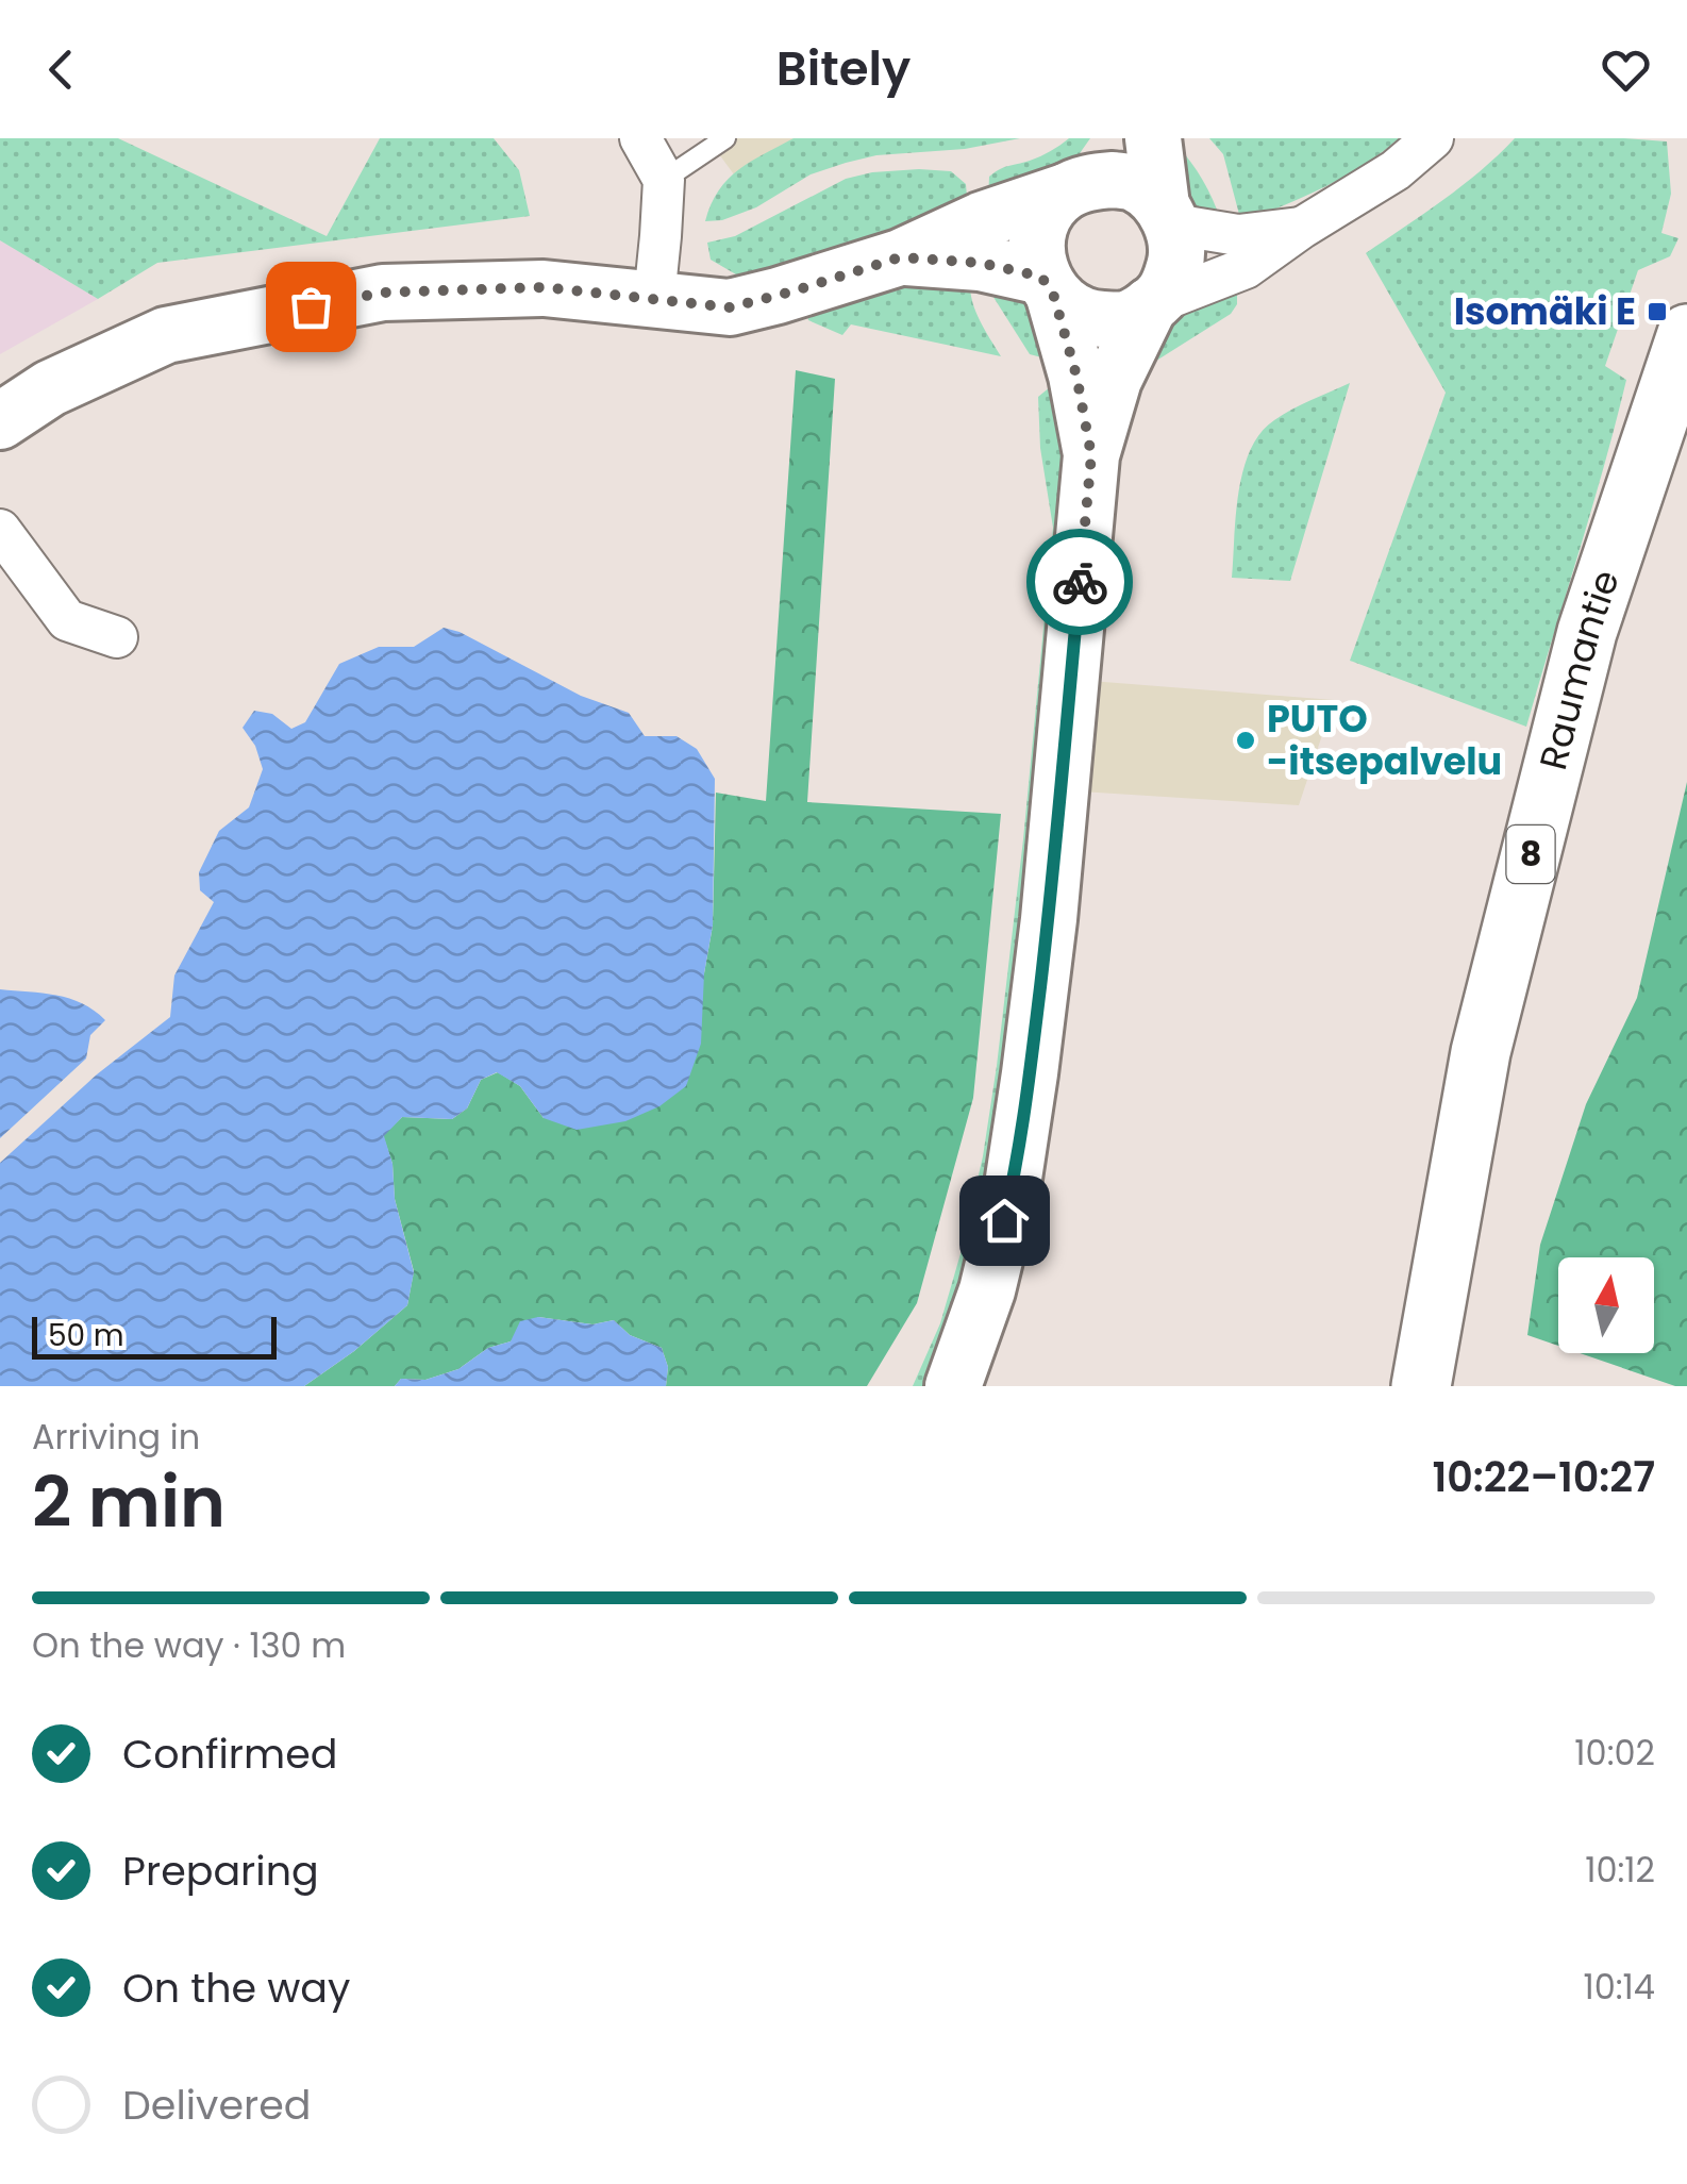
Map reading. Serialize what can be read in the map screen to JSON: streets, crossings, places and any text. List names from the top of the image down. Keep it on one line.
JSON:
{"streets":{"highway":["Raumantie","8"]},"places":{"transit":["Isomäki E"],"other":["PUTO -itsepalvelu"]},"scale_bar":"50 m","north":"top","page":{"header":"Bitely","scale":"50 m","heading":["2 min","Arriving in","10:22–10:27"],"bar":"On the way · 130 m","list":[["Confirmed","10:02"],["Preparing","10:12"],["On the way","10:14"],"Delivered"]}}
